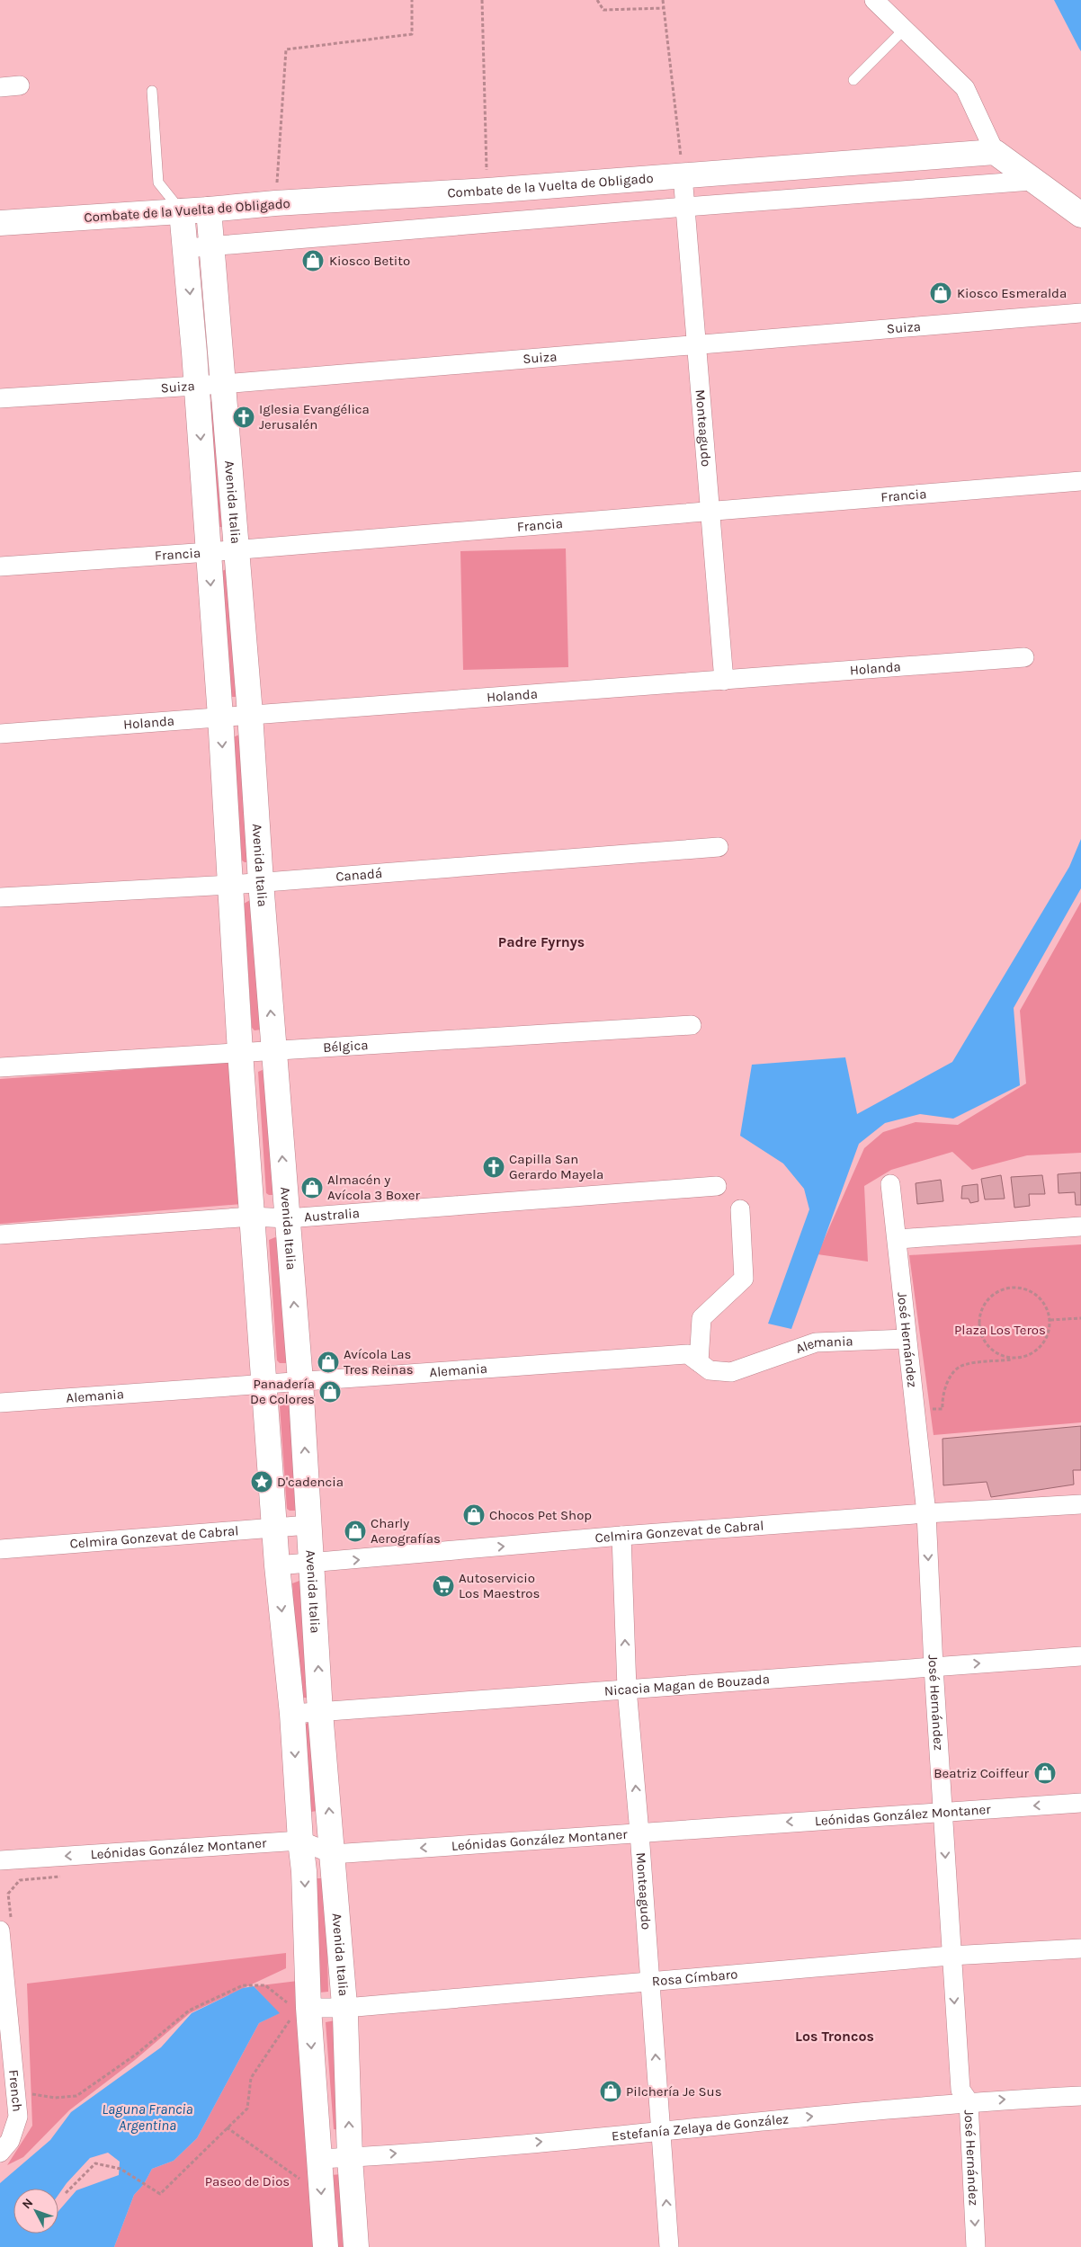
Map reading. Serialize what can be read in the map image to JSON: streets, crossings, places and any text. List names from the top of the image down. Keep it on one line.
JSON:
{"streets":{"main road":["Combate de la Vuelta de Obligado","Avenida Italia"],"street":["Suiza","Monteagudo","Francia","Holanda","Canadá","Bélgica","Australia","José Hernández","Alemania","Celmira Gonzevat de Cabral","Nicacia Magan de Bouzada","Leónidas González Montaner","Rosa Címbaro","French","Estefanía Zelaya de González"]},"crossings":[["Combate de la Vuelta de Obligado","Monteagudo"],["Combate de la Vuelta de Obligado","Avenida Italia"],["Suiza","Monteagudo"],["Suiza","Avenida Italia"],["Monteagudo","Francia"],["Monteagudo","Holanda"],["Monteagudo","Celmira Gonzevat de Cabral"],["Monteagudo","Nicacia Magan de Bouzada"],["Monteagudo","Leónidas González Montaner"],["Monteagudo","Rosa Címbaro"],["Monteagudo","Estefanía Zelaya de González"],["Francia","Avenida Italia"],["Avenida Italia","Holanda"],["Avenida Italia","Canadá"],["Avenida Italia","Bélgica"],["Avenida Italia","Australia"],["Avenida Italia","Alemania"],["Avenida Italia","Celmira Gonzevat de Cabral"],["Avenida Italia","Nicacia Magan de Bouzada"],["Avenida Italia","Leónidas González Montaner"],["Avenida Italia","Rosa Címbaro"],["Avenida Italia","Estefanía Zelaya de González"],["José Hernández","Alemania"],["José Hernández","Celmira Gonzevat de Cabral"],["José Hernández","Nicacia Magan de Bouzada"],["José Hernández","Leónidas González Montaner"],["José Hernández","Rosa Címbaro"],["José Hernández","Estefanía Zelaya de González"]],"one_way":["Monteagudo","José Hernández","Leónidas González Montaner","Estefanía Zelaya de González"],"districts":["Padre Fyrnys","Los Troncos"],"water":["Laguna Francia Argentina"],"parks":["Plaza Los Teros","Paseo de Dios"],"places":{"shop":["Kiosco Betito","Kiosco Esmeralda","Almacén y Avícola 3 Boxer","Avícola Las Tres Reinas","Panadería De Colores","Chocos Pet Shop","Charly Aerografías","Beatriz Coiffeur","Pilchería Je Sus"],"church":["Iglesia Evangélica Jerusalén","Capilla San Gerardo Mayela"],"place":["D'cadencia"],"supermarket":["Autoservicio Los Maestros"]},"north":"top left"}
